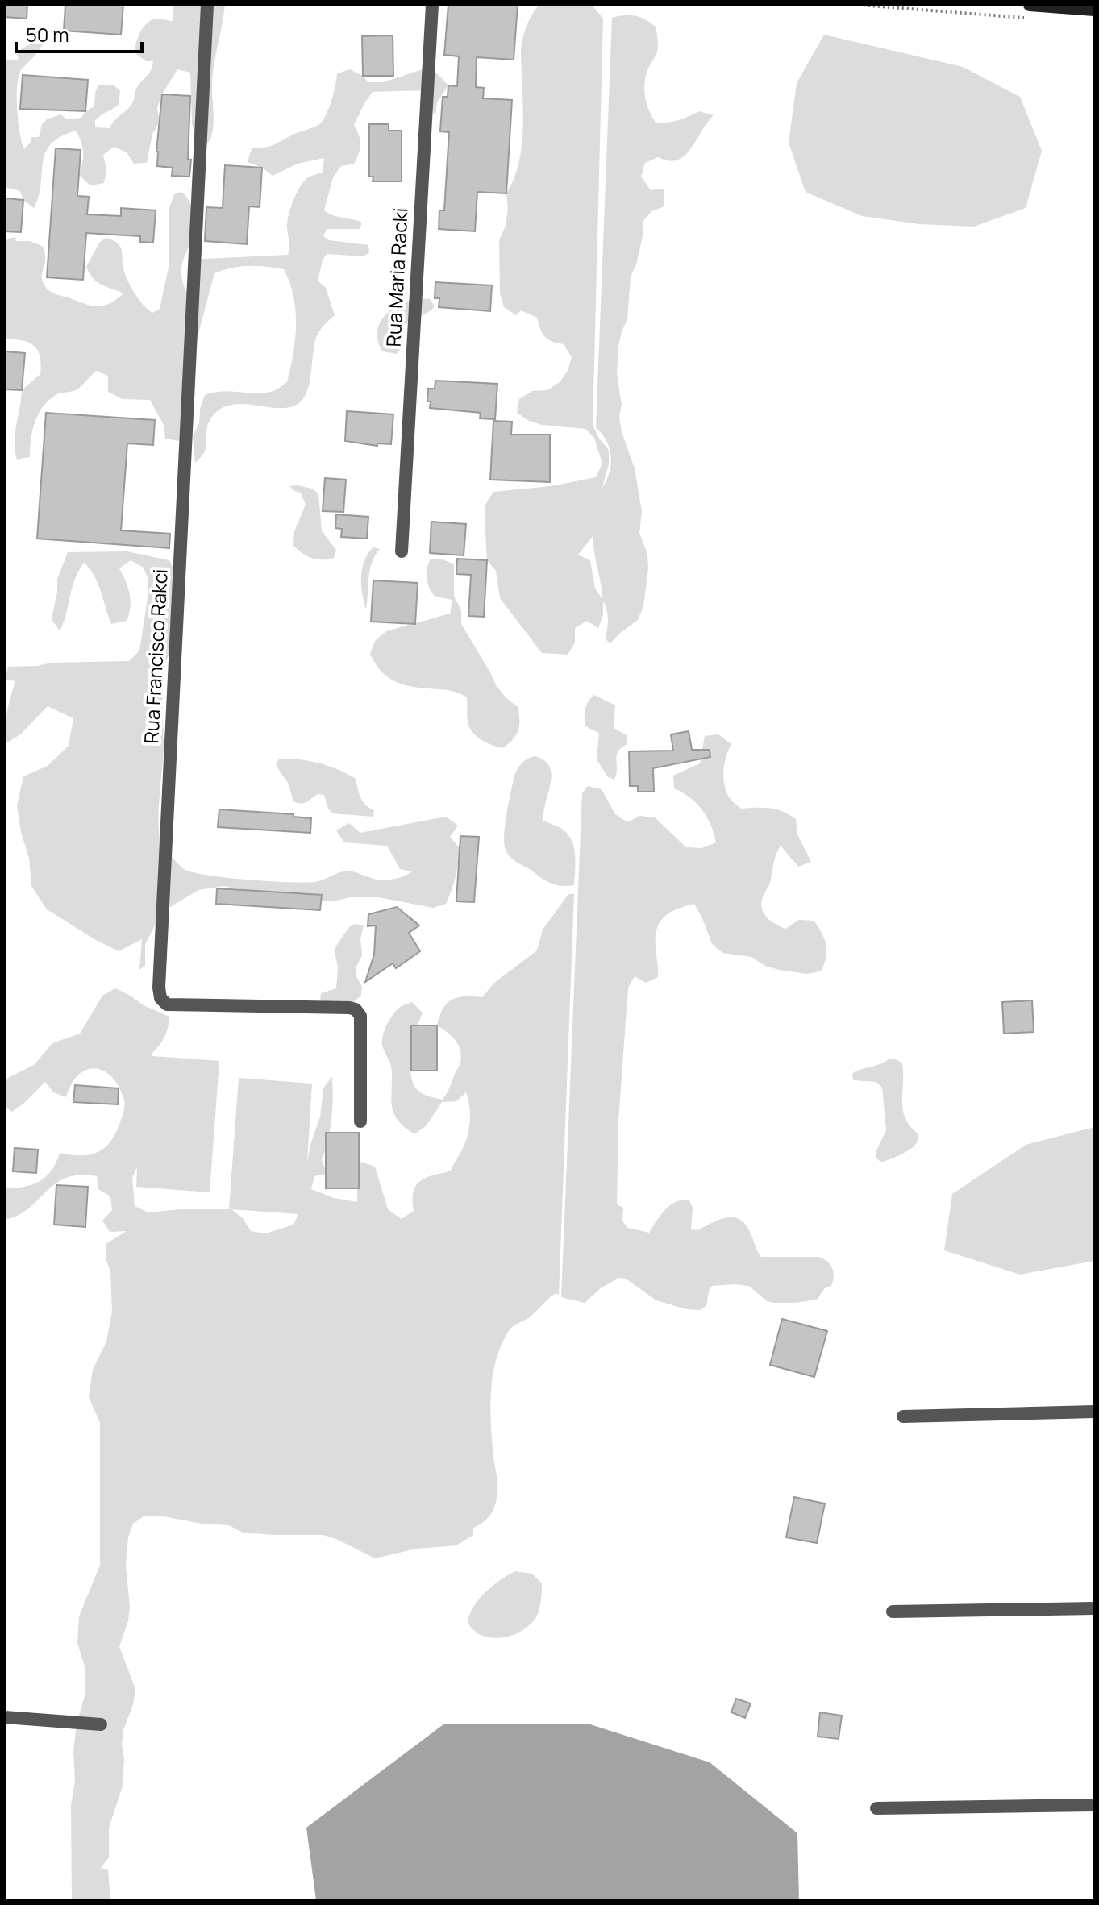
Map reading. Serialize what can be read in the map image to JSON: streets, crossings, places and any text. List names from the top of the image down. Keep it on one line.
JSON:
{"streets":{"street":["Rua Maria Racki","Rua Francisco Rakci"]},"scale_bar":"50 m"}
